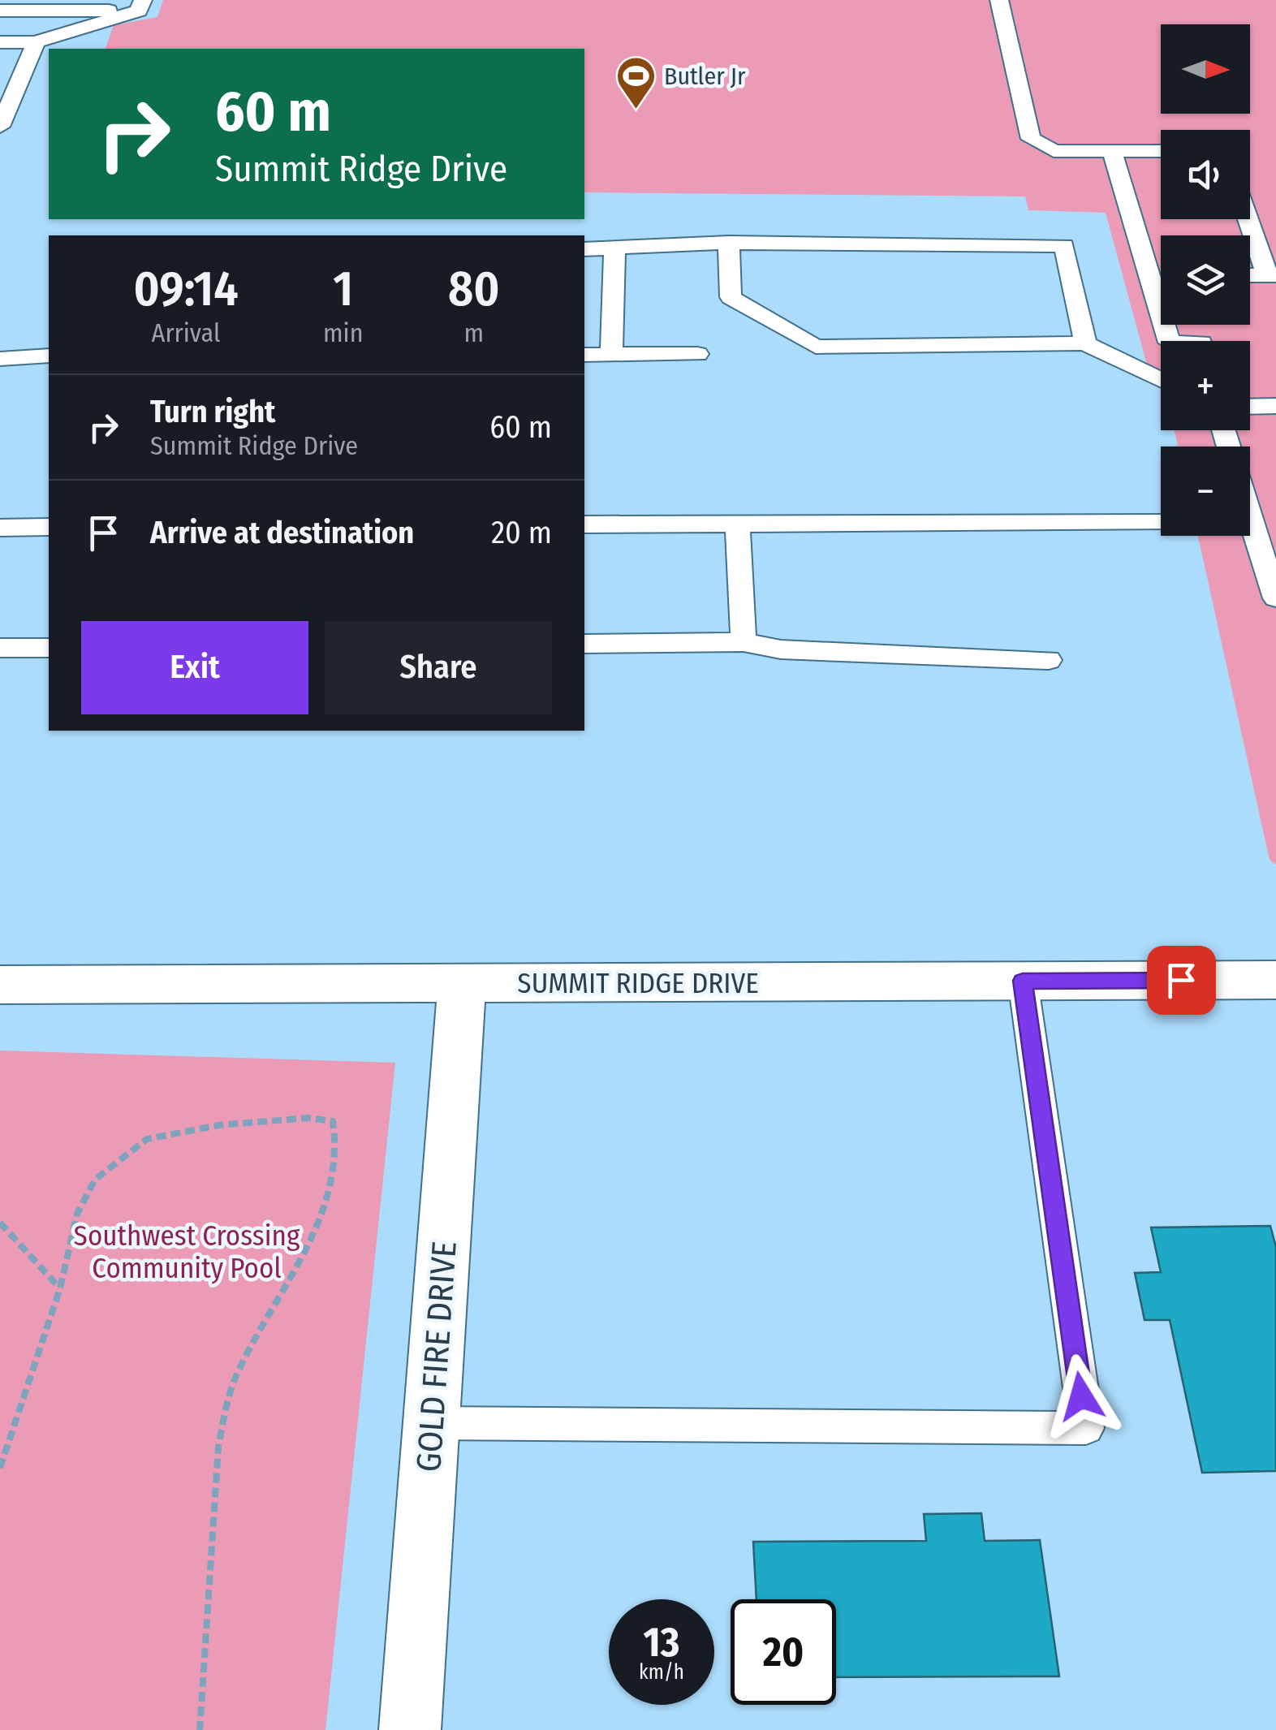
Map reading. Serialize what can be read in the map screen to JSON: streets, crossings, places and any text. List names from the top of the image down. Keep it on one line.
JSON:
{"streets":{"street":["SUMMIT RIDGE DRIVE","GOLD FIRE DRIVE"]},"crossings":[["SUMMIT RIDGE DRIVE","GOLD FIRE DRIVE"]],"parks":["Southwest Crossing Community Pool"],"places":{"sports":["Butler Jr"]},"north":"right","page":{"map_buttons":["+","−"],"turn":["60 m","Summit Ridge Drive"],"eta":["09:14","Arrival","1","min","80","m"],"list":[{"name":"Turn right","note":"Summit Ridge Drive","value":"60 m"},{"name":"Arrive at destination","value":"20 m"}],"buttons":["Exit","Share"],"speed":"13 km/h","limit":"20"}}
